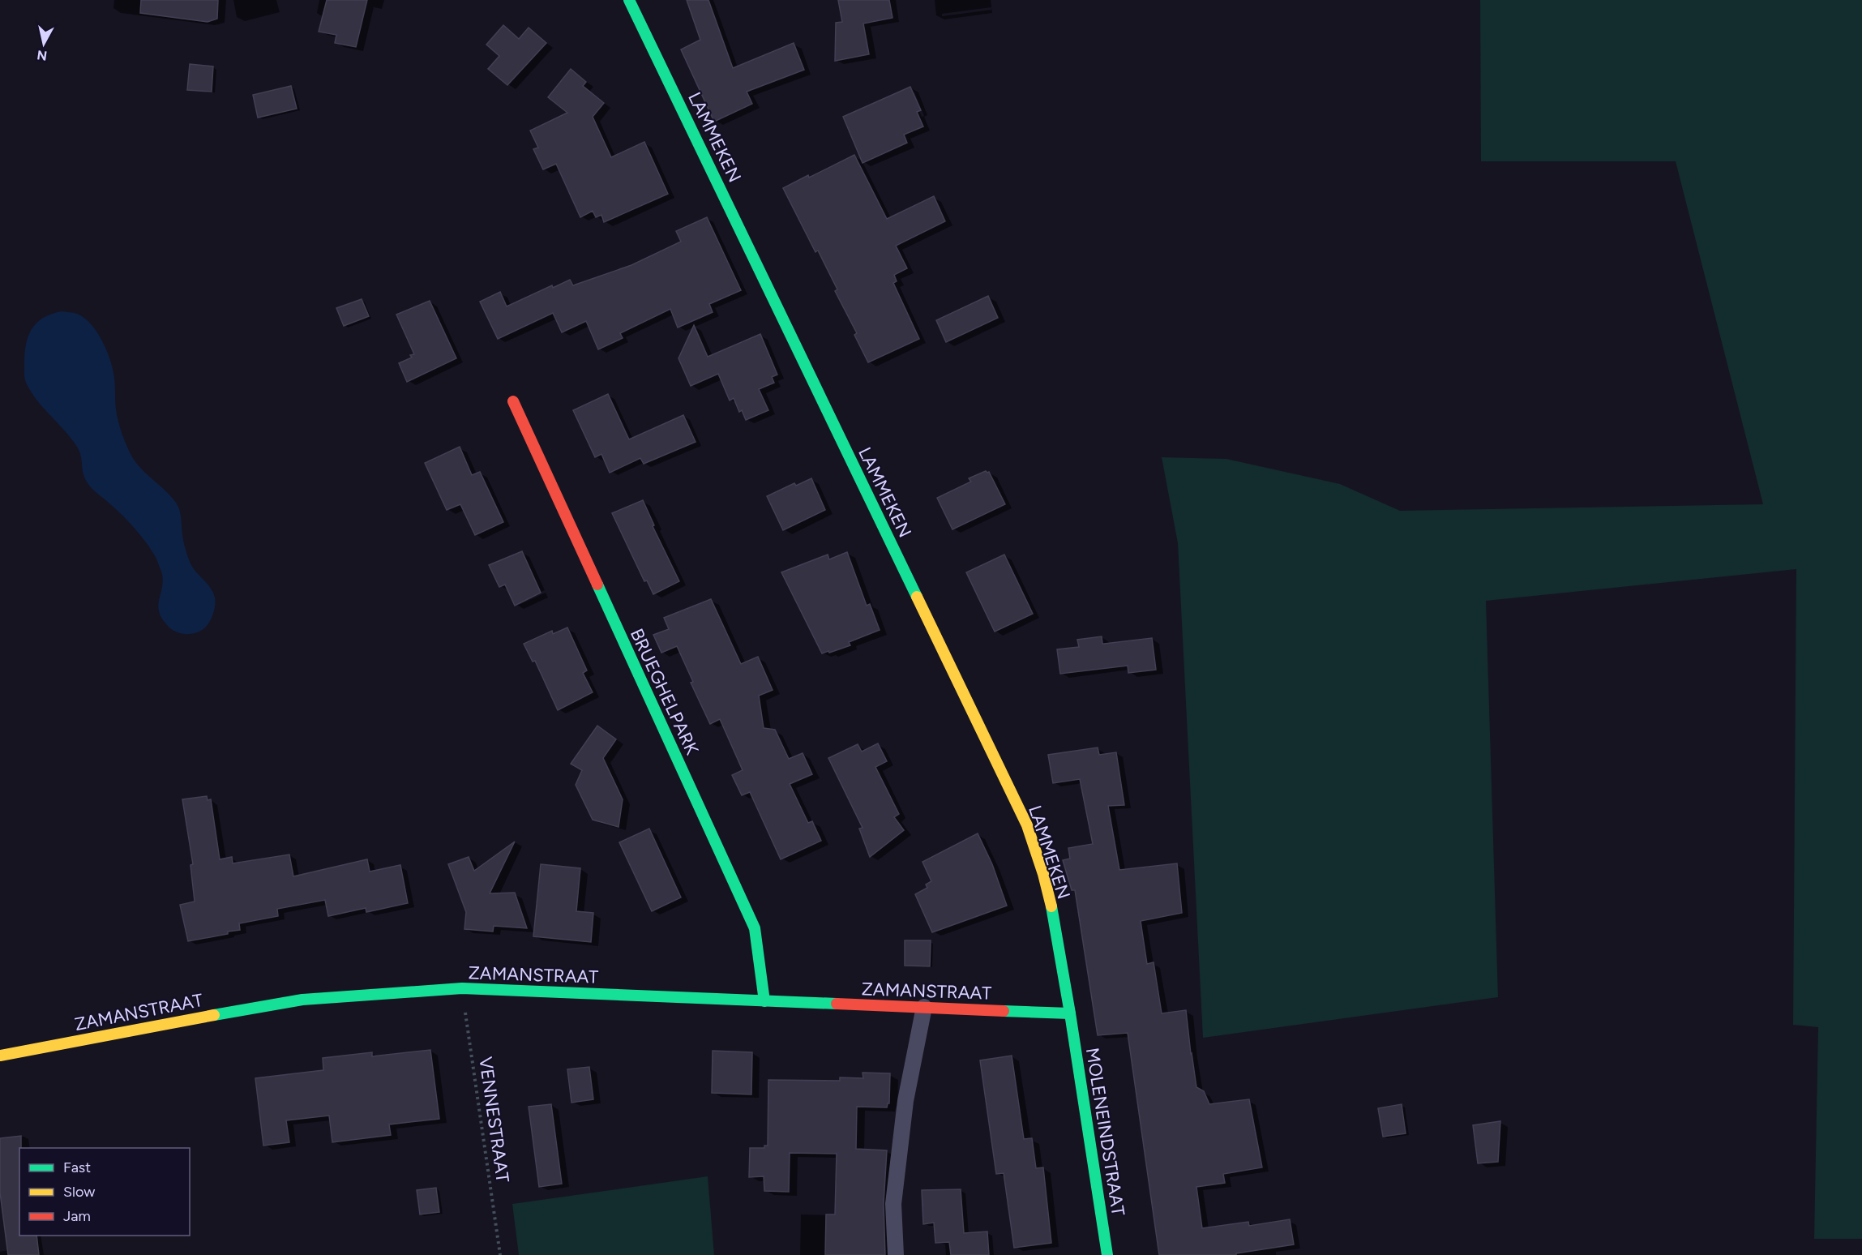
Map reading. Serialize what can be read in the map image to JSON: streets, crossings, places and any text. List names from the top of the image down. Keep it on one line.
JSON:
{"streets":{"street":["LAMMEKEN","BRUEGHELPARK","ZAMANSTRAAT","MOLENEINDSTRAAT"],"path":["VENNESTRAAT"]},"crossings":[["LAMMEKEN","ZAMANSTRAAT"],["LAMMEKEN","MOLENEINDSTRAAT"],["BRUEGHELPARK","ZAMANSTRAAT"],["ZAMANSTRAAT","VENNESTRAAT"],["ZAMANSTRAAT","MOLENEINDSTRAAT"]],"legend":["Fast","Slow","Jam"],"north":"bottom"}
